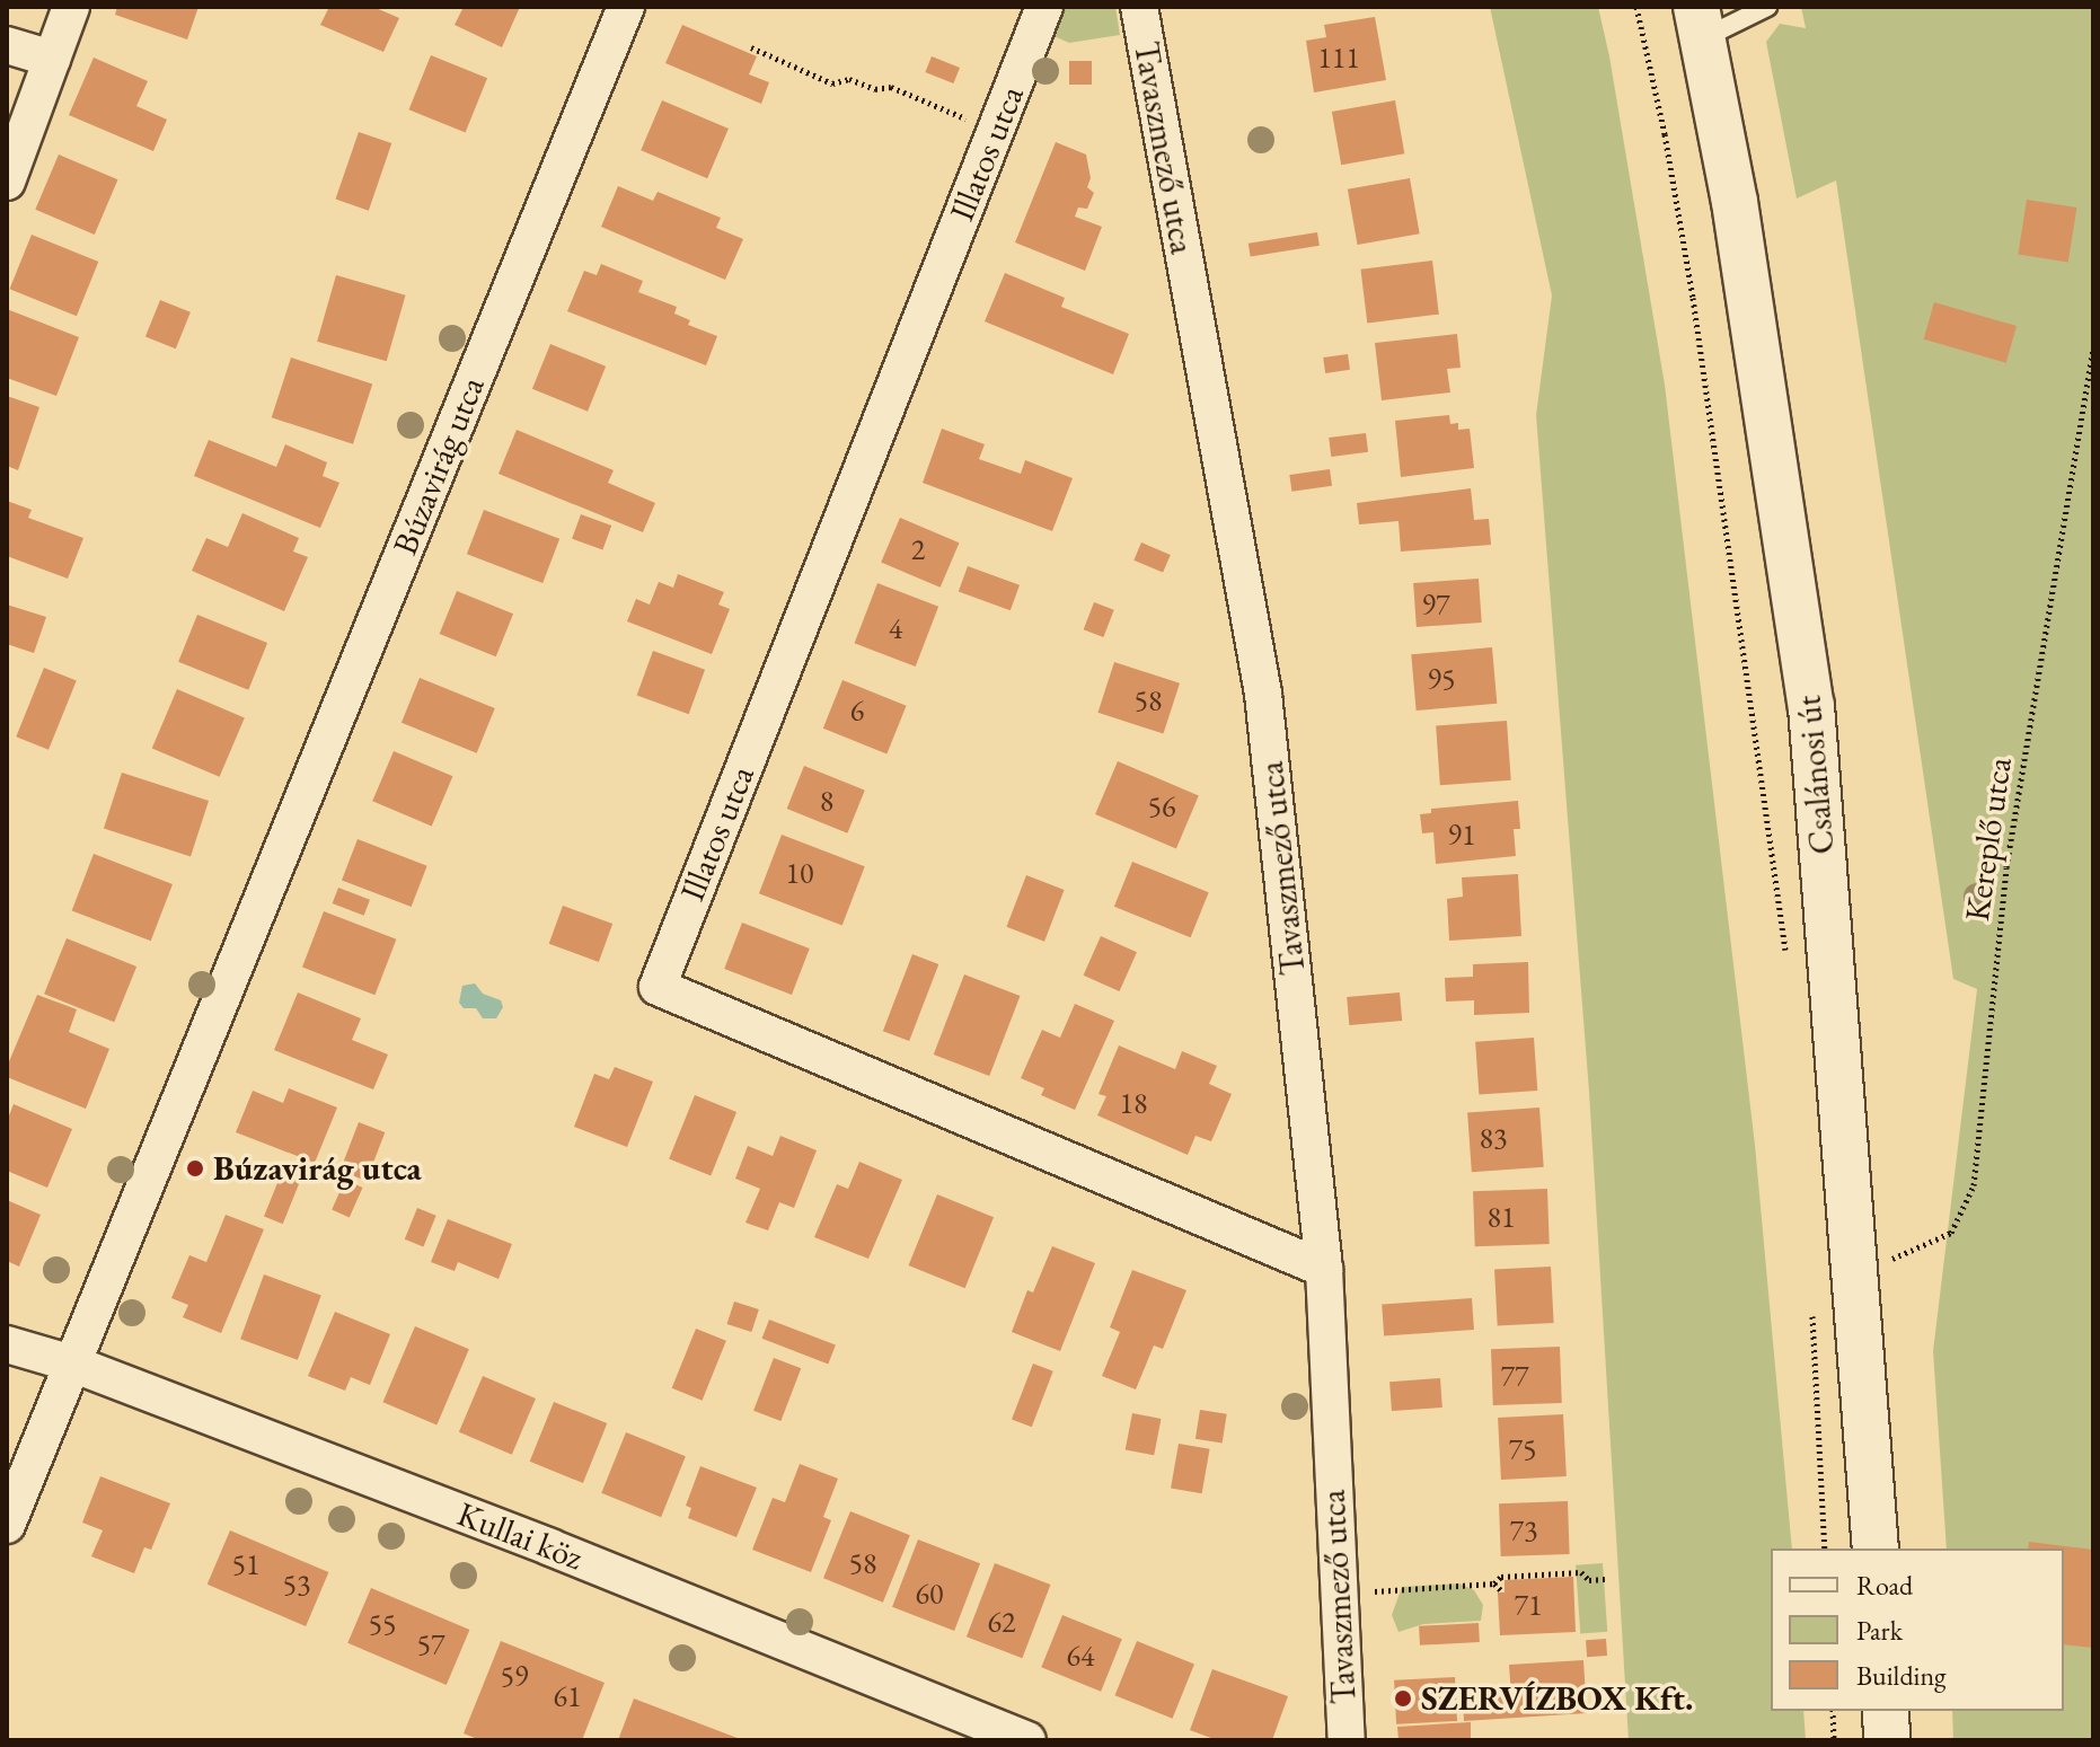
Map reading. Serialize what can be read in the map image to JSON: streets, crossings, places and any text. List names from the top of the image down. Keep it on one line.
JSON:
{"streets":{"street":["Tavaszmező utca","Illatos utca","Búzavirág utca","Csalánosi út","Kullai köz"],"path":["Kereplő utca"]},"crossings":[["Tavaszmező utca","Illatos utca"],["Búzavirág utca","Kullai köz"],["Csalánosi út","Kereplő utca"]],"places":["Búzavirág utca","SZERVÍZBOX Kft."],"house_numbers":["111","2","97","4","95","58","6","8","56","91","10","18","83","81","77","75","73","58","51","53","60","71","62","55","57","64","59","61"],"legend":["Road","Park","Building"]}
